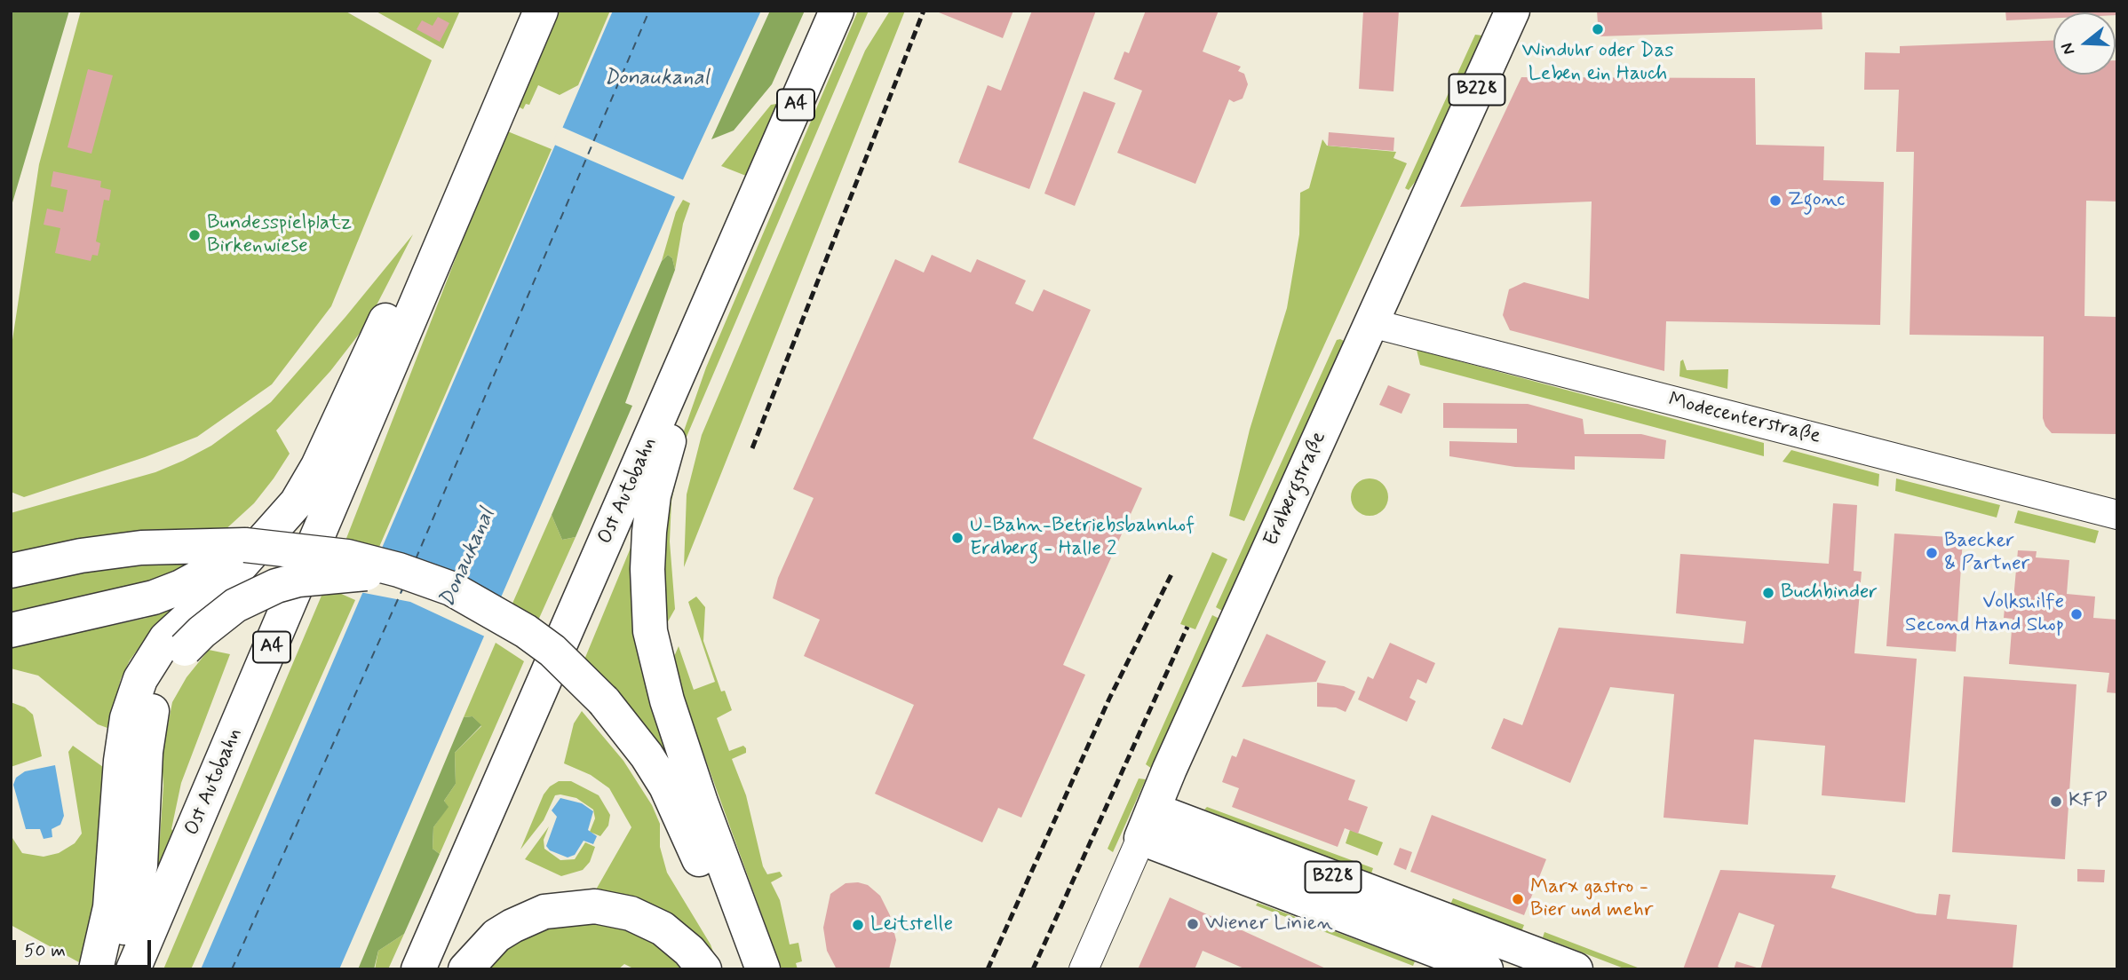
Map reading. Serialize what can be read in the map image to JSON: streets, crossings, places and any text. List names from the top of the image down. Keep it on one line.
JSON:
{"streets":{"main road":["B228","A4","Erdbergstraße","Ost Autobahn"],"street":["Modecenterstraße"]},"crossings":[["B228","Erdbergstraße"],["Modecenterstraße","Erdbergstraße"]],"water":["Donaukanal"],"places":["Winduhr oder Das Leben ein Hauch","Zgonc","Bundesspielplatz Birkenwiese","U-Bahn-Betriebsbahnhof Erdberg - Halle 2","Baecker & Partner","Buchbinder","Volkshilfe Second Hand Shop","KFP","Marx gastro - Bier und mehr","Wiener Linien","Leitstelle"],"scale_bar":"50 m","north":"left"}
